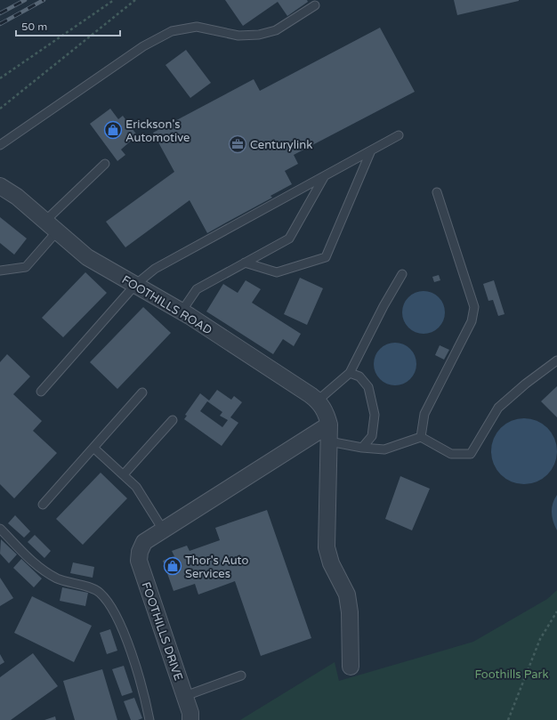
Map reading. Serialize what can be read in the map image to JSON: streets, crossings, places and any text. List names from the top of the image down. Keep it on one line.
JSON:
{"streets":{"street":["FOOTHILLS ROAD","FOOTHILLS DRIVE"]},"parks":["Foothills Park"],"places":{"shop":["Erickson's Automotive","Thor's Auto Services"],"office":["Centurylink"]},"scale_bar":"50 m"}
